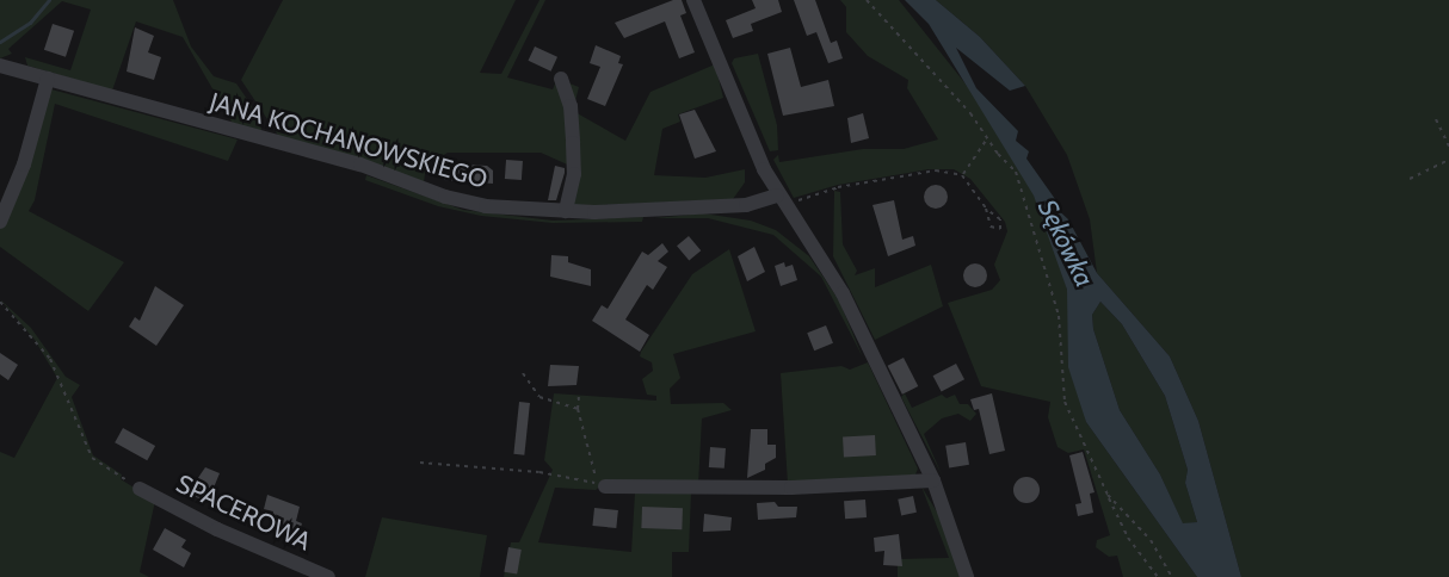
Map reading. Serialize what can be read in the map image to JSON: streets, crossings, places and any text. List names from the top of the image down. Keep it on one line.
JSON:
{"streets":{"street":["JANA KOCHANOWSKIEGO","SPACEROWA"]},"water":["Sękówka"]}
